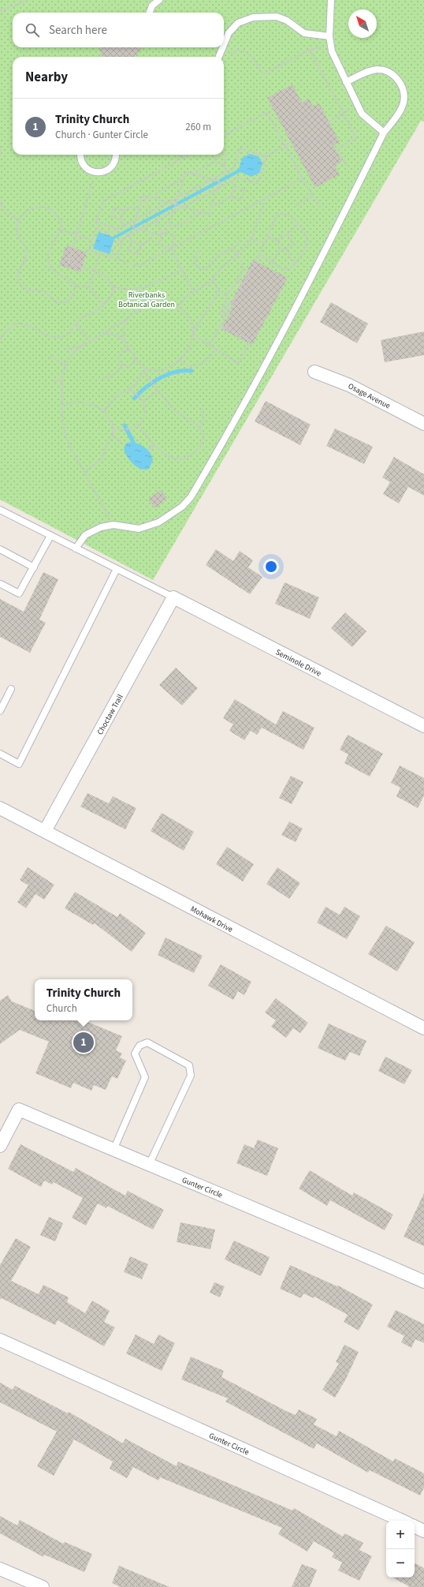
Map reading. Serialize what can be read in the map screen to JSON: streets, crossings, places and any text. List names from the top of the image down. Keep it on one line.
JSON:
{"streets":{"street":["Osage Avenue","Seminole Drive","Choctaw Trail","Mohawk Drive","Gunter Circle"]},"crossings":[["Seminole Drive","Choctaw Trail"],["Choctaw Trail","Mohawk Drive"]],"parks":["Riverbanks Botanical Garden"],"north":"top left","page":{"search":"Search here","heading":"Nearby","list":[{"mark":"1","name":"Trinity Church","note":"Church · Gunter Circle","value":"260 m"}],"popup":["Trinity Church","Church"],"pins":"1","map_buttons":["+","−"]}}
